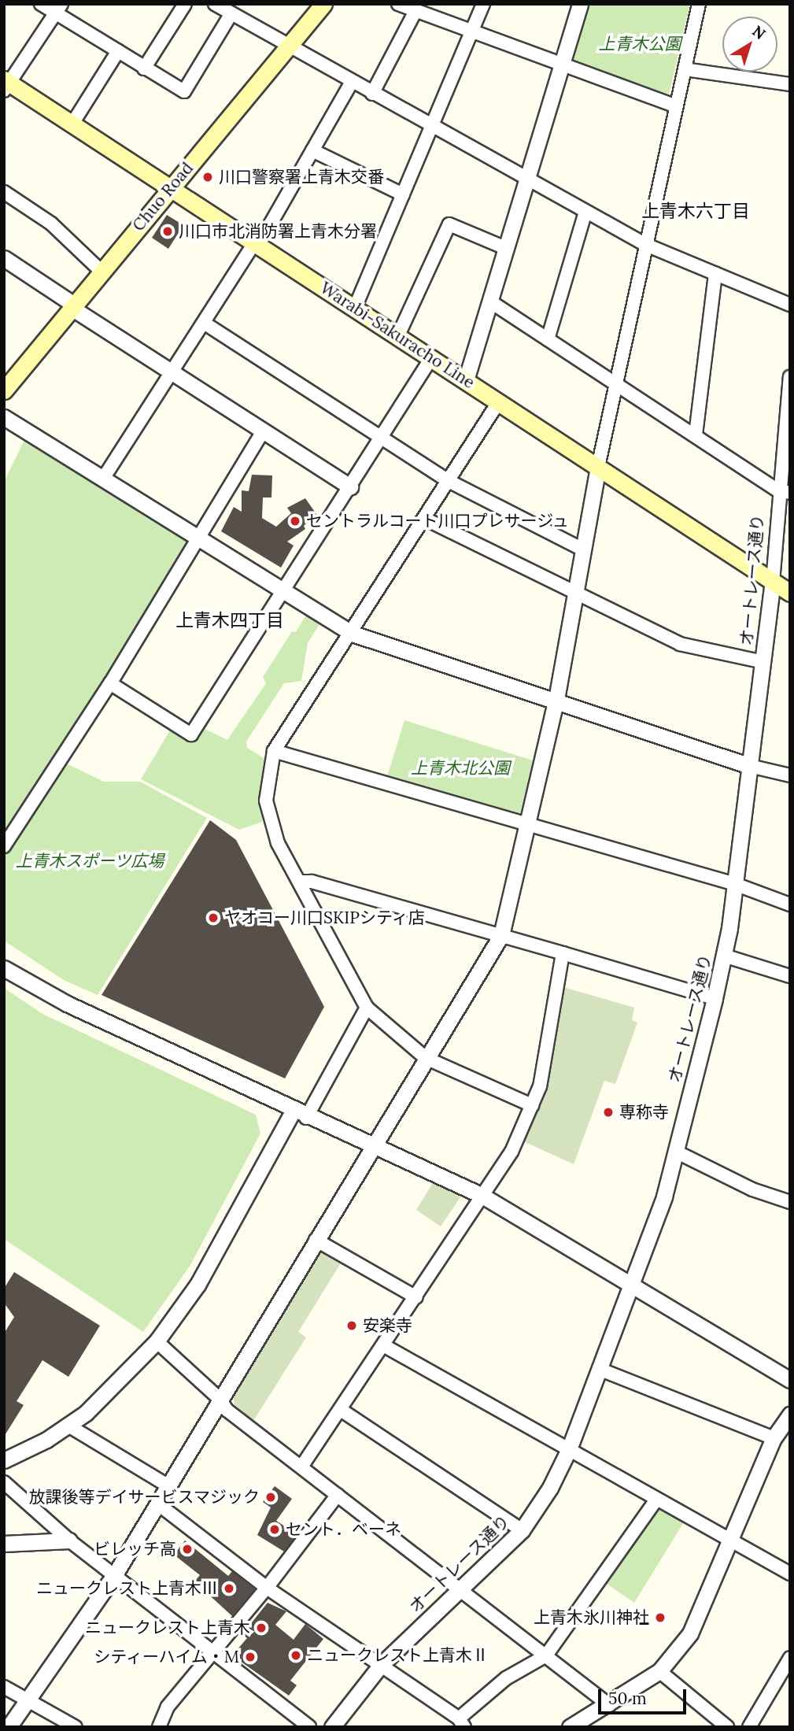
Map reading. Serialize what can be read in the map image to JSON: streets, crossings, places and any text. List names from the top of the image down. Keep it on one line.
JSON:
{"streets":{"main road":["Chuo Road","Warabi-Sakuracho Line"],"street":["オートレース通り"]},"crossings":[["Chuo Road","Warabi-Sakuracho Line"],["Warabi-Sakuracho Line","オートレース通り"]],"districts":["上青木六丁目","上青木四丁目"],"parks":["上青木公園","上青木北公園","上青木スポーツ広場"],"places":["川口警察署上青木交番","川口市北消防署上青木分署","セントラルコート川口プレサージュ","ヤオコー川口SKIPシティ店","専称寺","安楽寺","放課後等デイサービスマジック","セント．ベーネ","ビレッチ高","ニュークレスト上青木Ⅲ","上青木氷川神社","ニュークレスト上青木","ニュークレスト上青木Ⅱ","シティーハイム・M"],"scale_bar":"50 m","north":"top right"}
